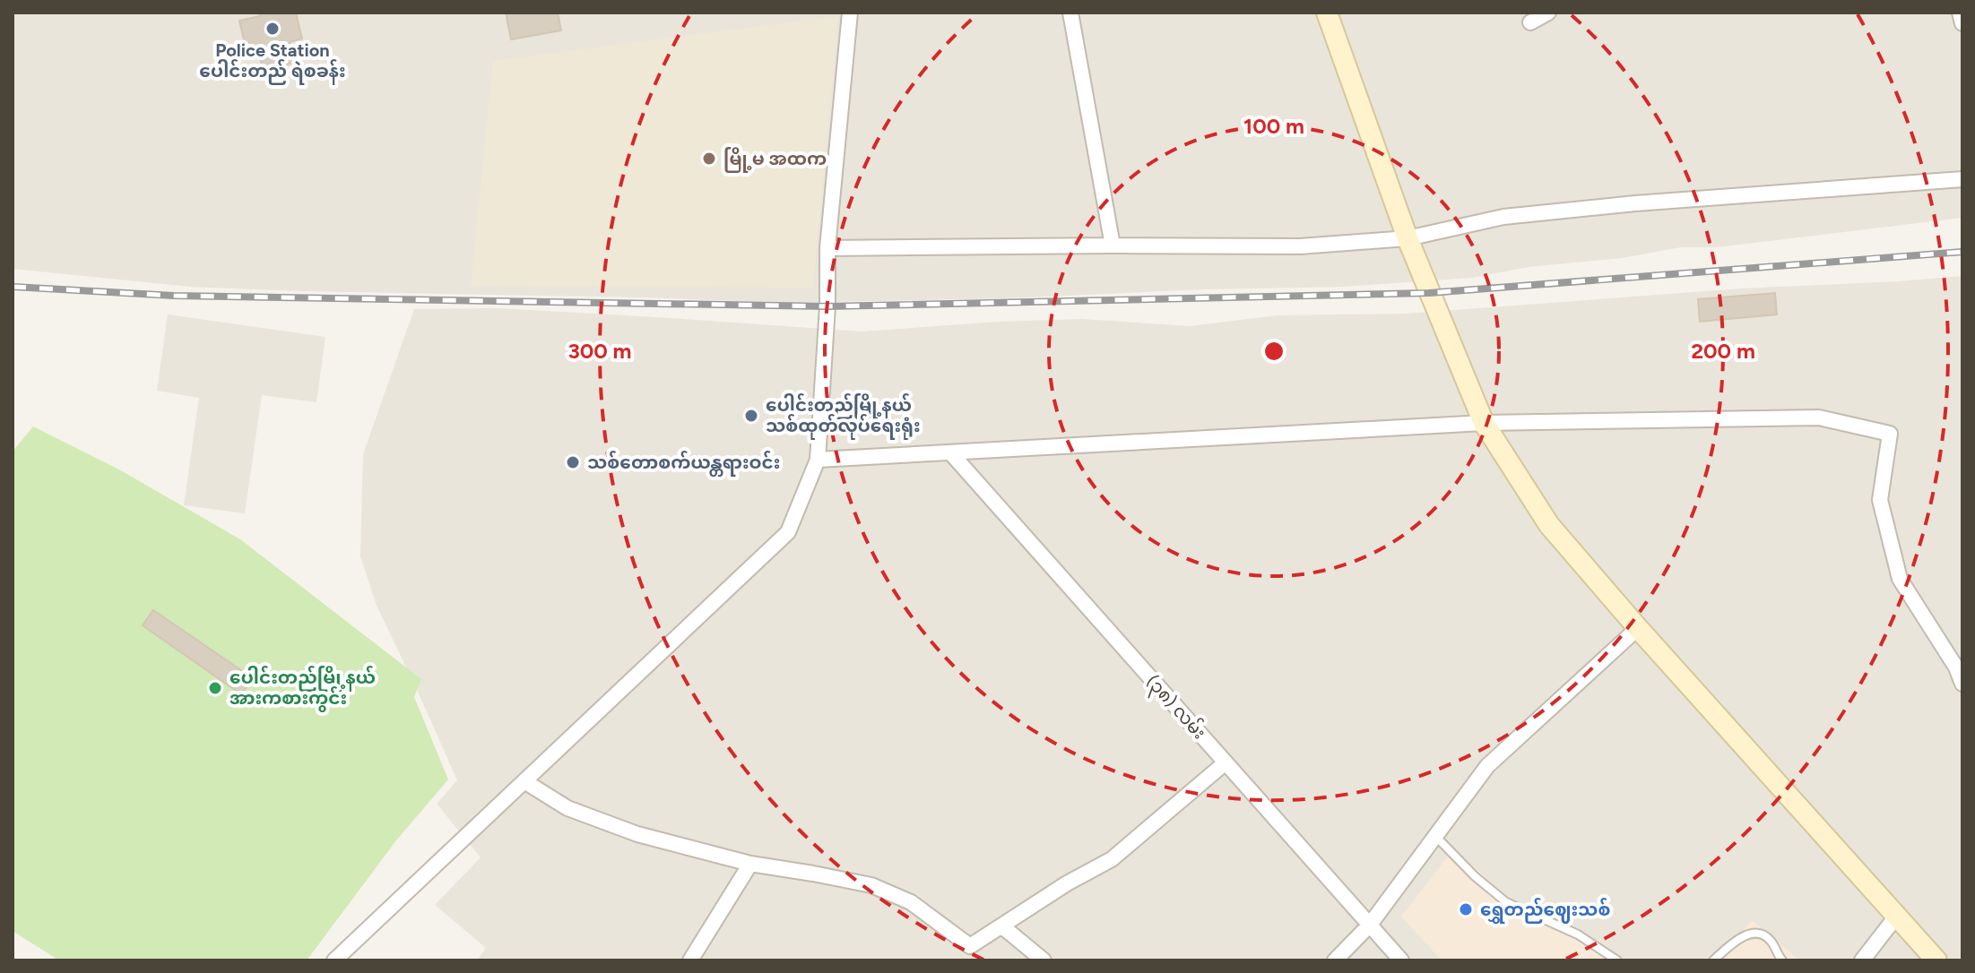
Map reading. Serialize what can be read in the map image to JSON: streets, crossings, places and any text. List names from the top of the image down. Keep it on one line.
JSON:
{"streets":{"street":["(၃၈) လမ်း"]},"places":["Police Station ပေါင်းတည် ရဲစခန်း","မြို့မ အထက","ပေါင်းတည်မြို့နယ် သစ်ထုတ်လုပ်ရေးရုံး","သစ်တောစက်ယန္တရားဝင်း","‌ပေါင်းတည်မြို့နယ် အားကစားကွင်း","ရွှေတည်ဈေးသစ်"],"rings":["100 m","200 m","300 m"]}
